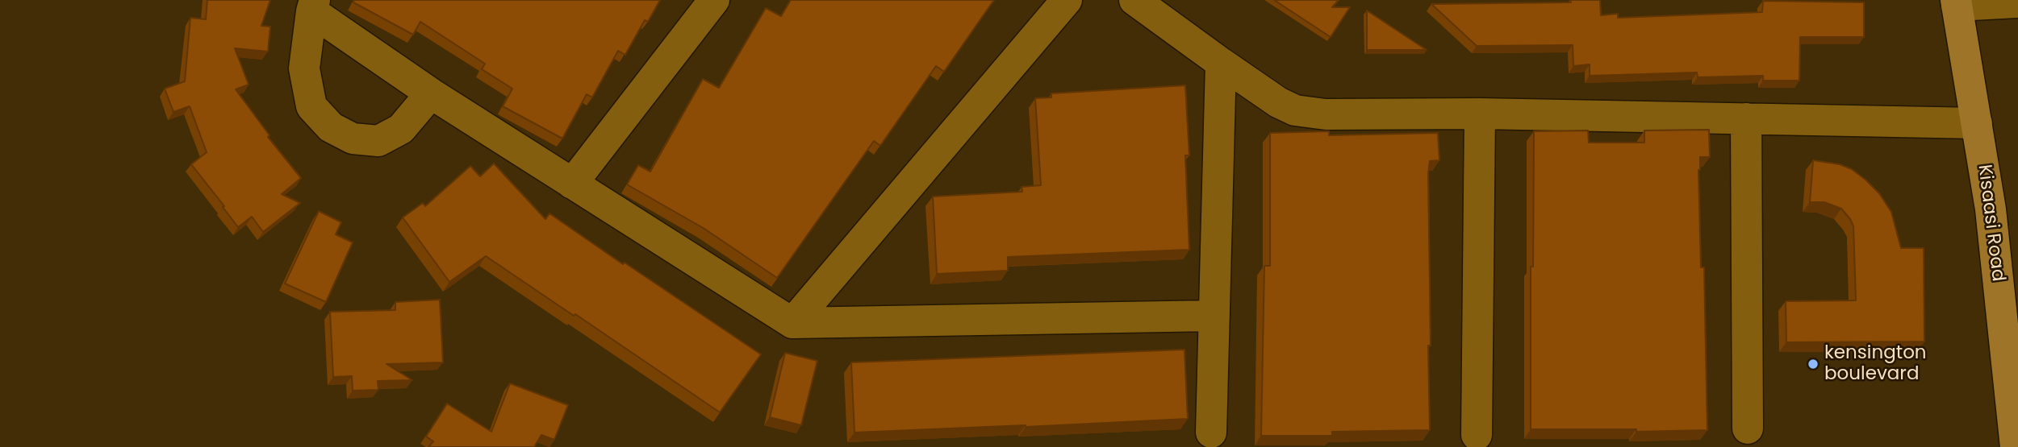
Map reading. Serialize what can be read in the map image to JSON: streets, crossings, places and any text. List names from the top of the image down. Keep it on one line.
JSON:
{"streets":{"main road":["Kisaasi Road"]},"places":["kensington boulevard"]}
